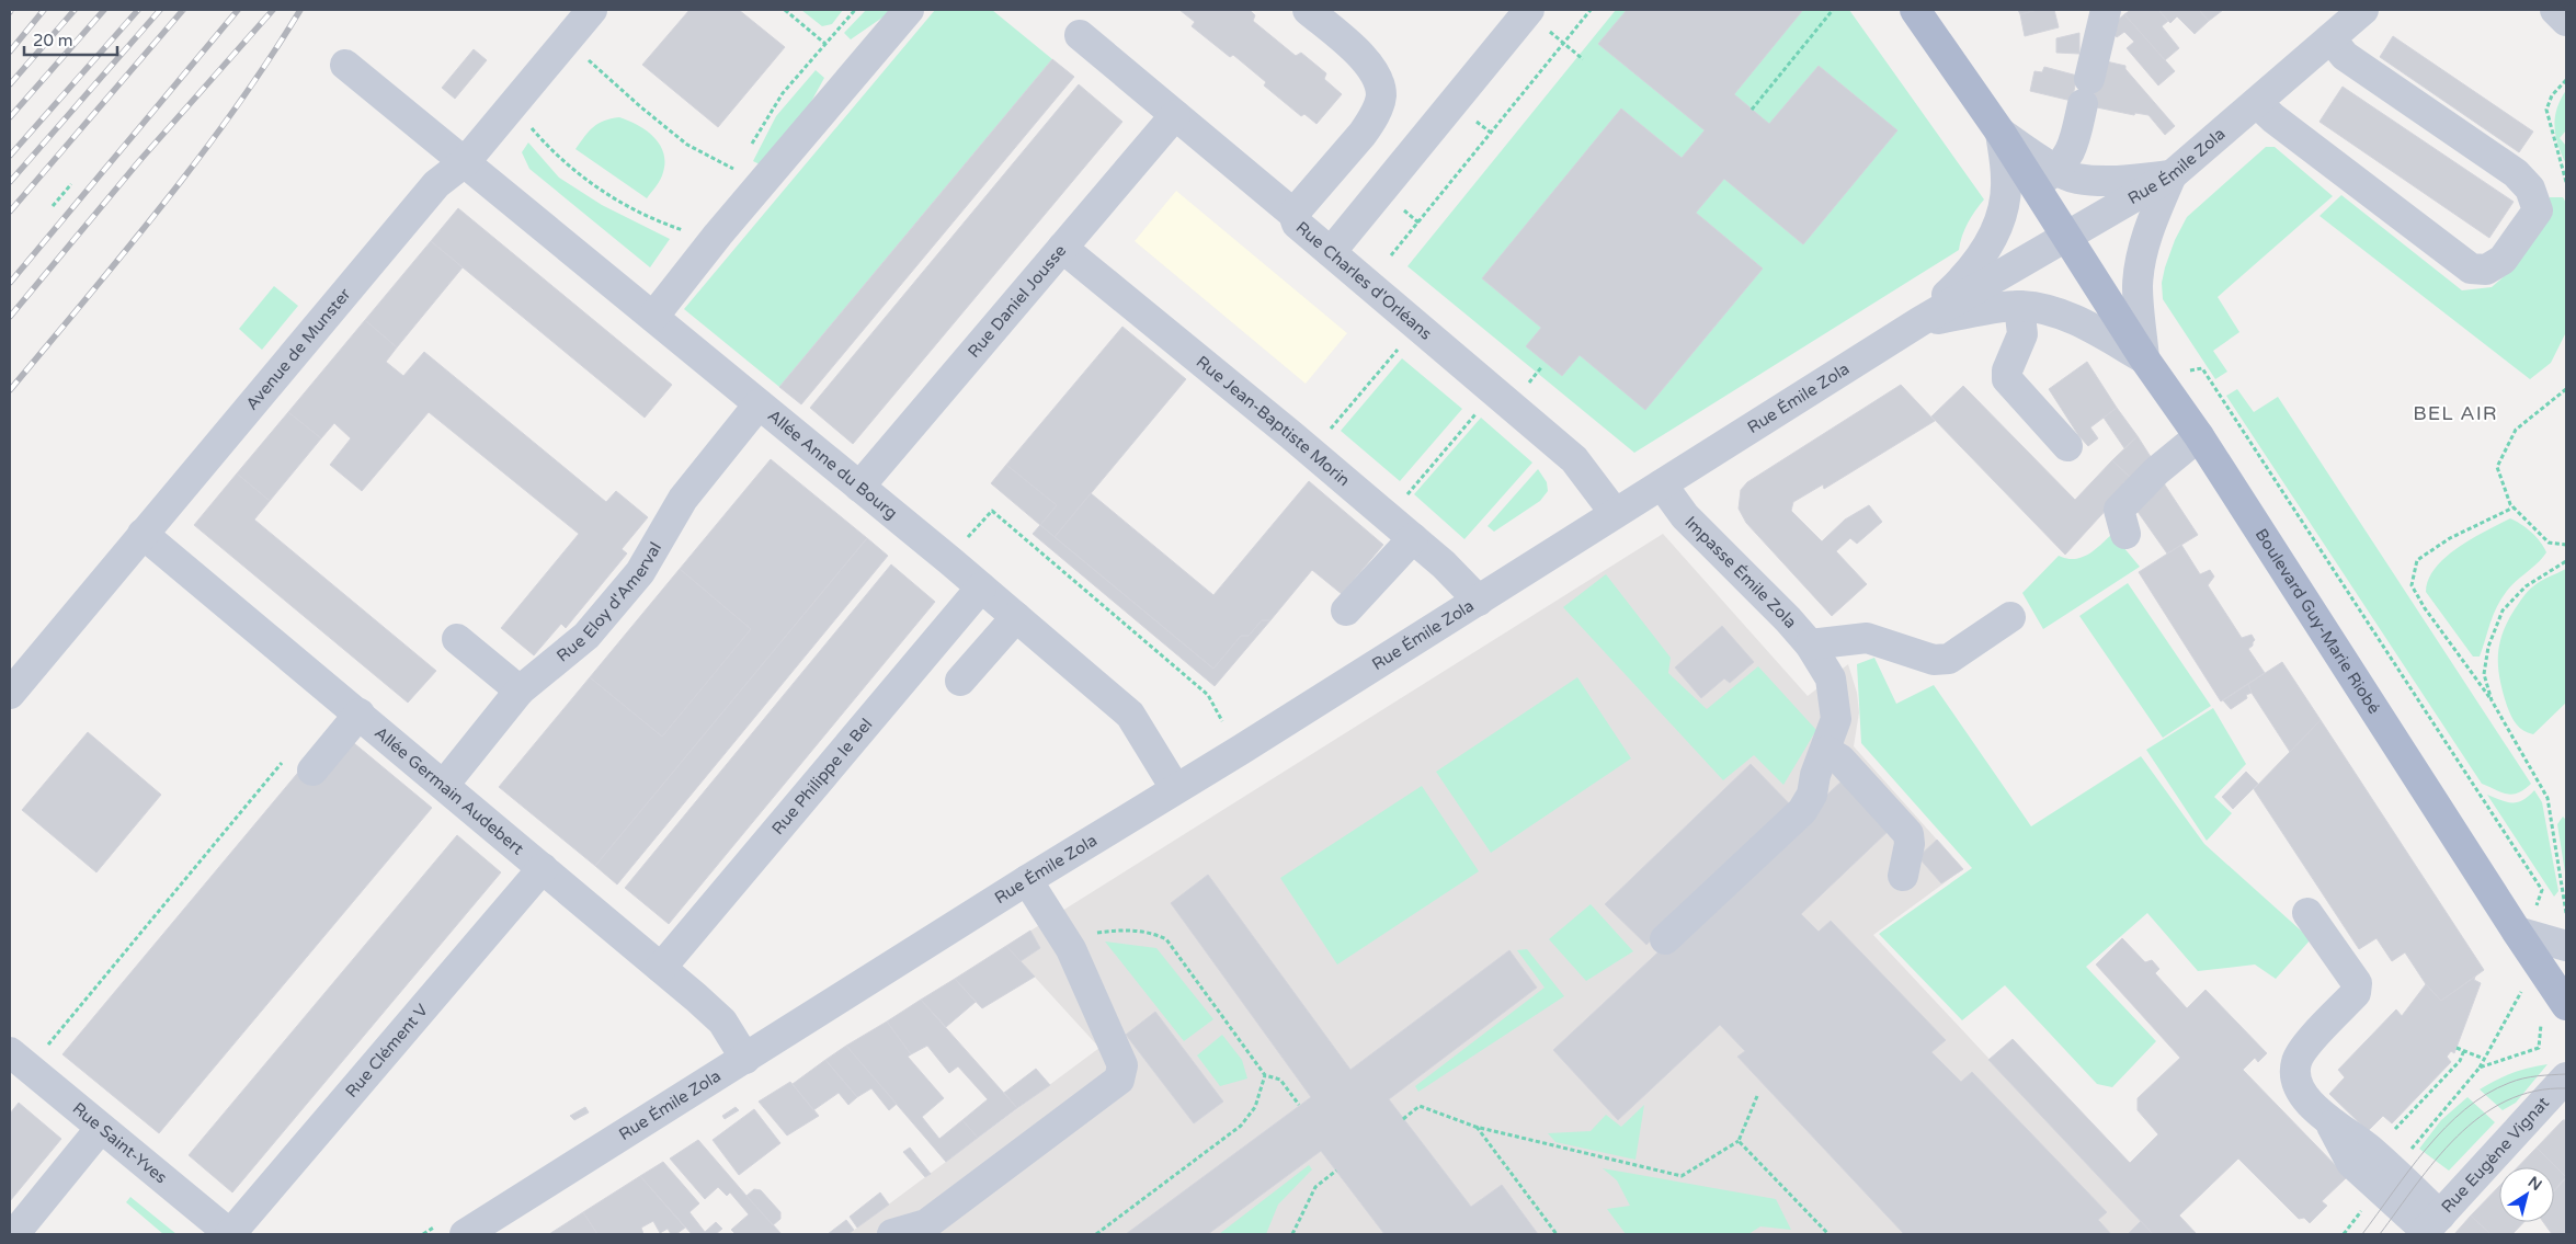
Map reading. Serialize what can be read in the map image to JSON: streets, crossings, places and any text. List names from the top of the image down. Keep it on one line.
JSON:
{"streets":{"main road":["Boulevard Guy-Marie Riobé"],"street":["Rue Émile Zola","Rue Charles d'Orléans","Rue Daniel Jousse","Avenue de Munster","Rue Jean-Baptiste Morin","Allée Anne du Bourg","Impasse Émile Zola","Rue Eloy d'Amerval","Rue Philippe le Bel","Allée Germain Audebert","Rue Clément V","Rue Saint-Yves","Rue Eugène Vignat"]},"crossings":[["Rue Émile Zola","Rue Charles d'Orléans"],["Rue Émile Zola","Rue Jean-Baptiste Morin"],["Rue Émile Zola","Allée Anne du Bourg"],["Rue Émile Zola","Impasse Émile Zola"],["Rue Émile Zola","Boulevard Guy-Marie Riobé"],["Rue Émile Zola","Allée Germain Audebert"],["Rue Charles d'Orléans","Rue Daniel Jousse"],["Rue Daniel Jousse","Rue Jean-Baptiste Morin"],["Rue Daniel Jousse","Allée Anne du Bourg"],["Avenue de Munster","Allée Anne du Bourg"],["Avenue de Munster","Allée Germain Audebert"],["Allée Anne du Bourg","Rue Eloy d'Amerval"],["Allée Anne du Bourg","Rue Philippe le Bel"],["Rue Eloy d'Amerval","Allée Germain Audebert"],["Rue Philippe le Bel","Allée Germain Audebert"],["Allée Germain Audebert","Rue Clément V"],["Rue Clément V","Rue Saint-Yves"]],"districts":["BEL AIR"],"scale_bar":"20 m","north":"top right"}
